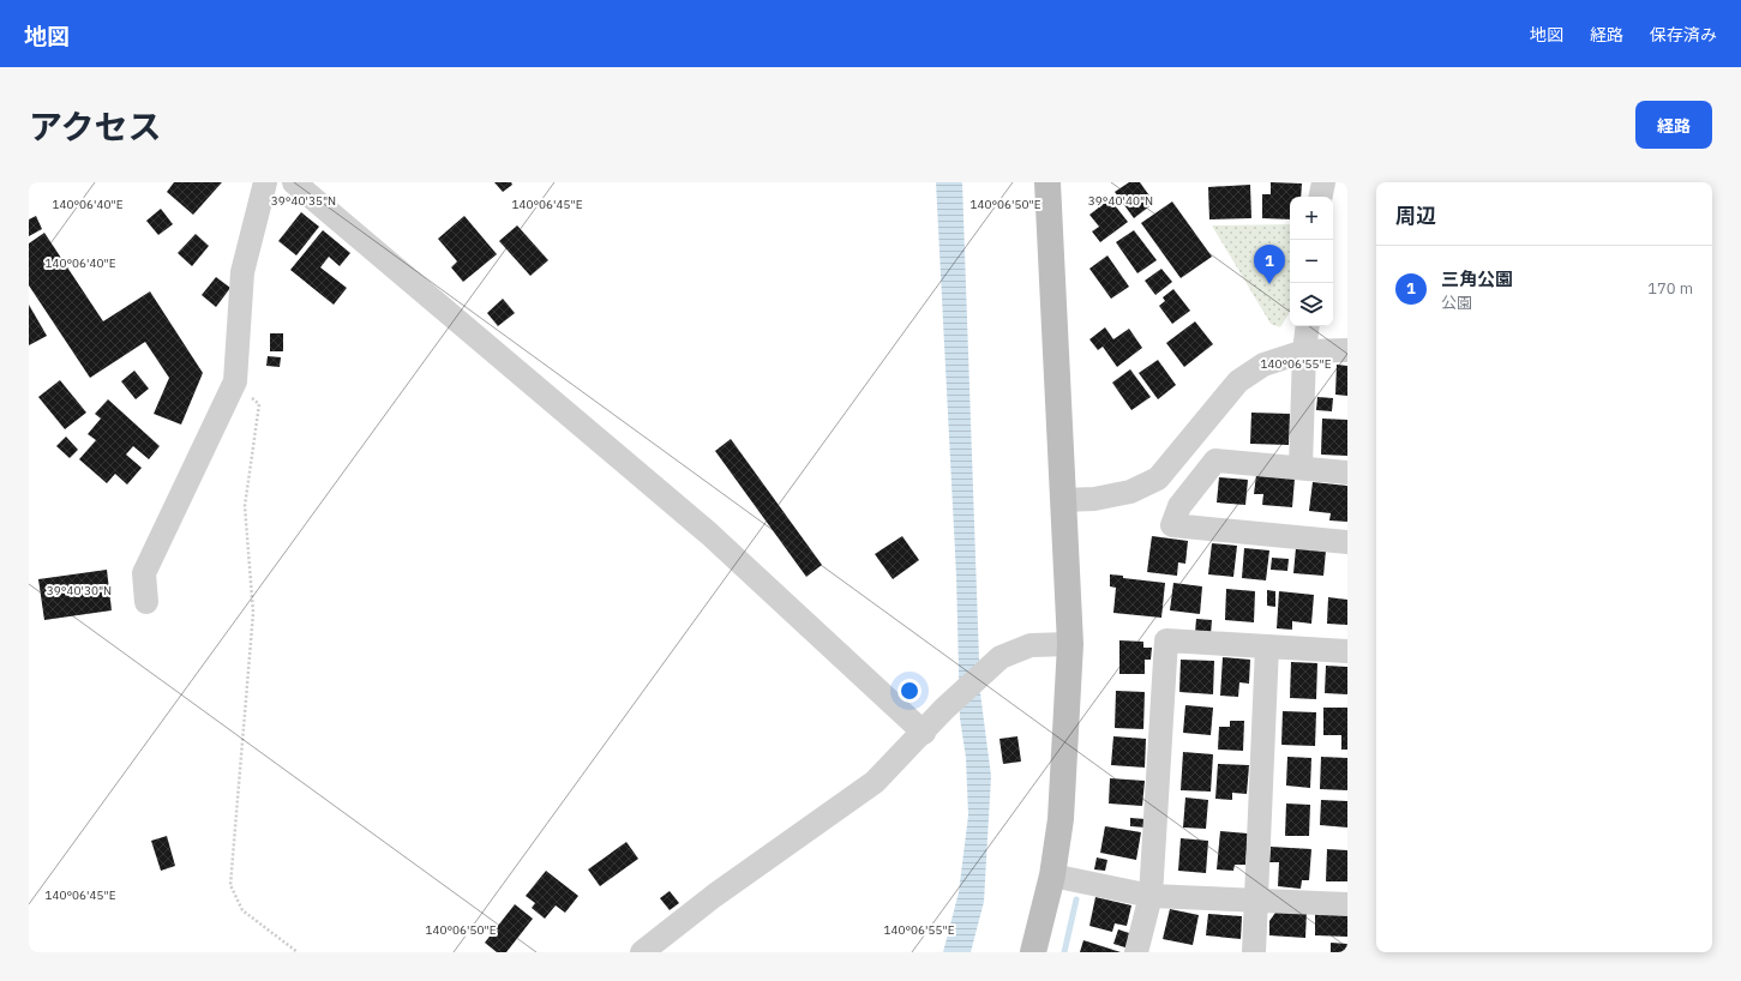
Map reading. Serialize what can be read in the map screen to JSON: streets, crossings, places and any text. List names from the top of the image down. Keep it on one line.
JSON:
{"page":{"header":"地図","nav":["地図","経路","保存済み"],"title":"アクセス","buttons":"経路","heading":"周辺","map_buttons":["+","−"],"pins":"1","list":[{"mark":"1","name":"三角公園","note":"公園","value":"170 m"}]},"coordinates":["39°40'35\"N","39°40'40\"N","140°06'40\"E","140°06'45\"E","140°06'50\"E","140°06'55\"E","39°40'30\"N"]}
